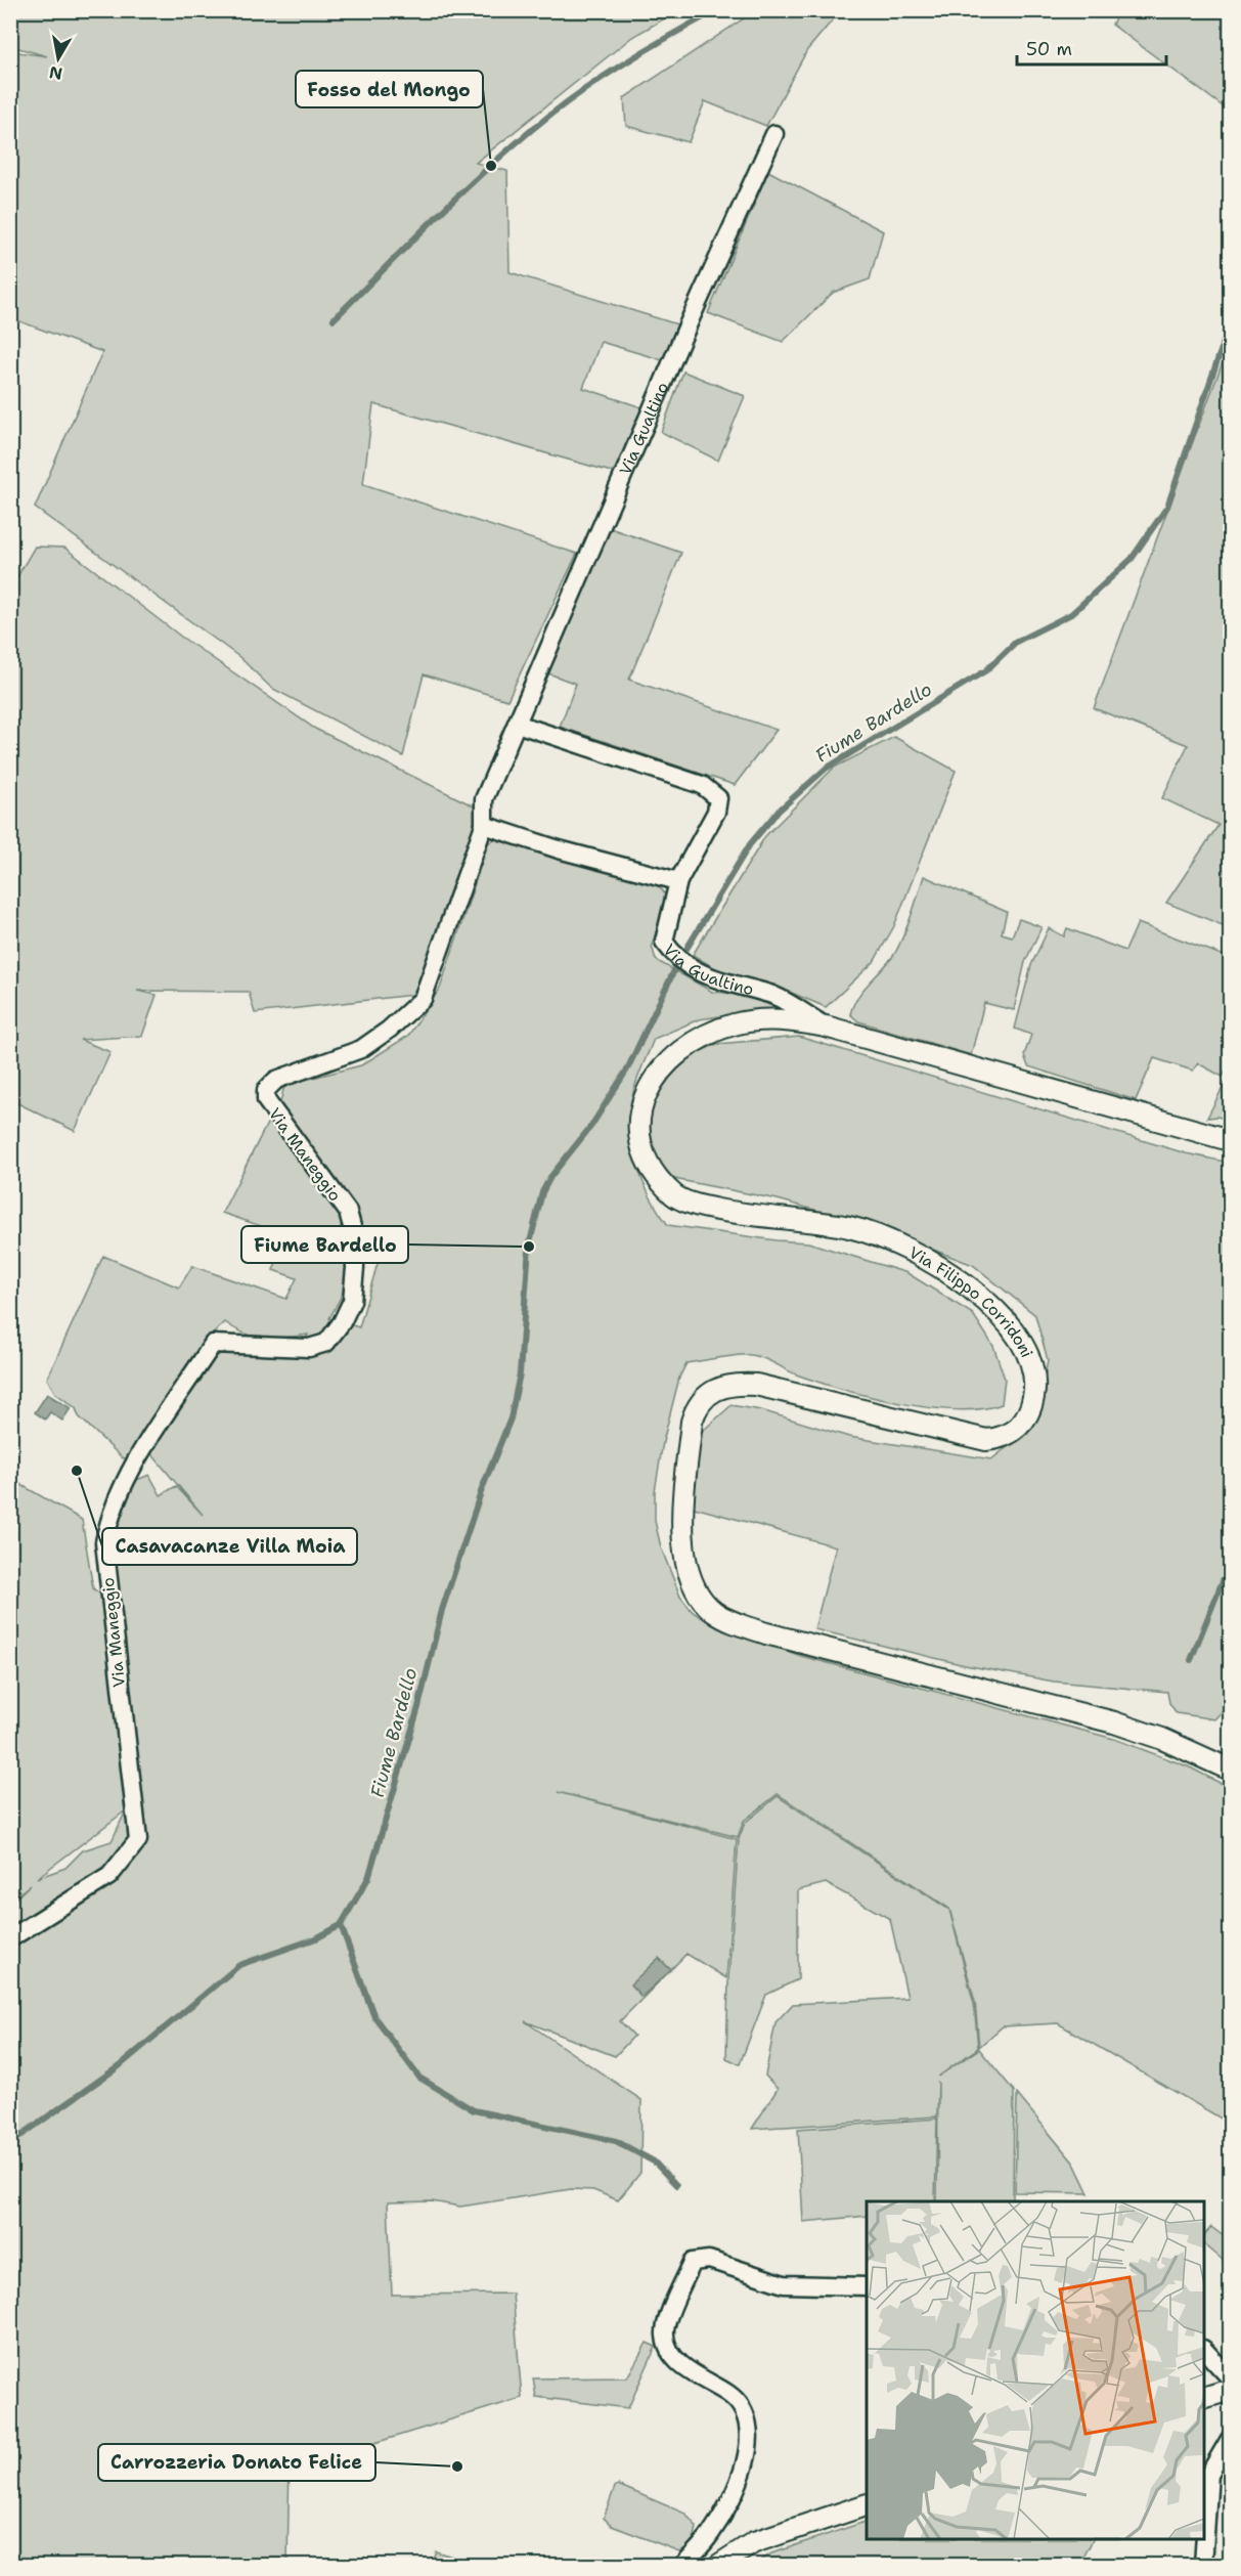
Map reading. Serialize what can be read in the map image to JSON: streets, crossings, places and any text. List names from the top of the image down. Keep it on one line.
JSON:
{"streets":{"street":["Via Gualtino","Via Maneggio","Via Filippo Corridoni"]},"crossings":[["Via Gualtino","Via Maneggio"],["Via Gualtino","Via Filippo Corridoni"]],"water":["Fiume Bardello"],"places":["Fosso del Mongo","Fiume Bardello","Casavacanze Villa Moia","Carrozzeria Donato Felice"],"scale_bar":"50 m","north":"bottom"}
